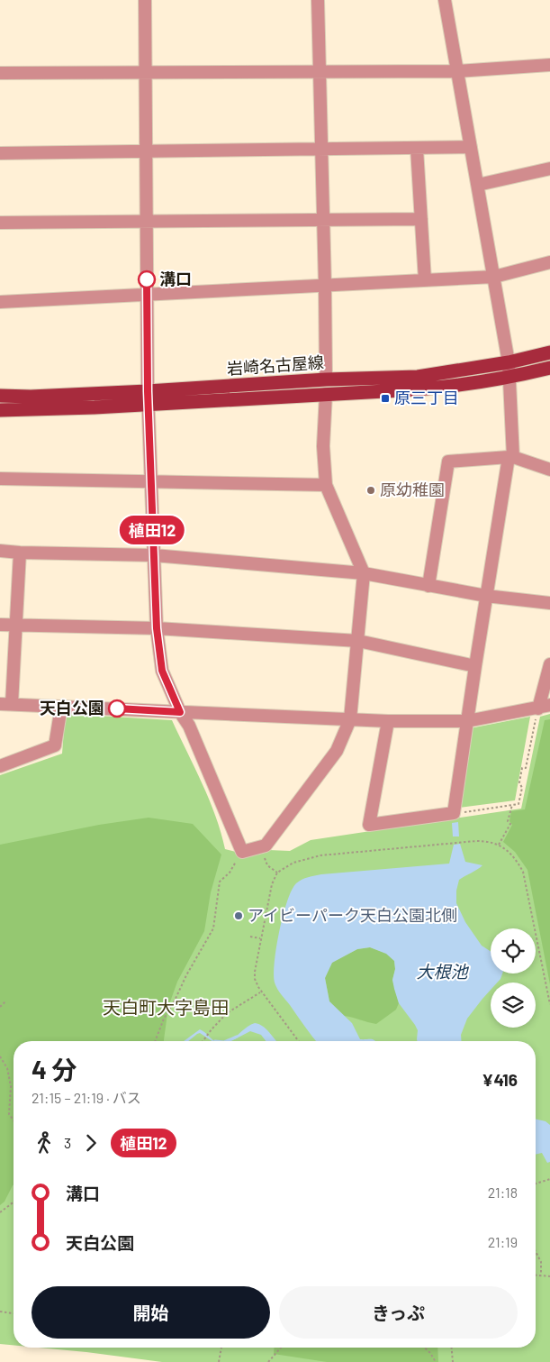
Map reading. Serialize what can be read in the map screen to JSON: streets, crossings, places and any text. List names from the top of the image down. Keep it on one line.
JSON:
{"streets":{"main road":["岩崎名古屋線"]},"districts":["天白町大字島田"],"water":["大根池"],"places":{"other":["溝口","原幼稚園","天白公園","アイビーパーク天白公園北側"],"transit":["原三丁目"]},"lines":["bus line 植田12"],"page":{"on_map":"植田12","heading":["4 分","21:15 – 21:19 · バス","¥416"],"legs":["3","植田12"],"list":[{"name":"溝口","value":"21:18"},{"name":"天白公園","value":"21:19"}],"buttons":["開始","きっぷ"]}}
